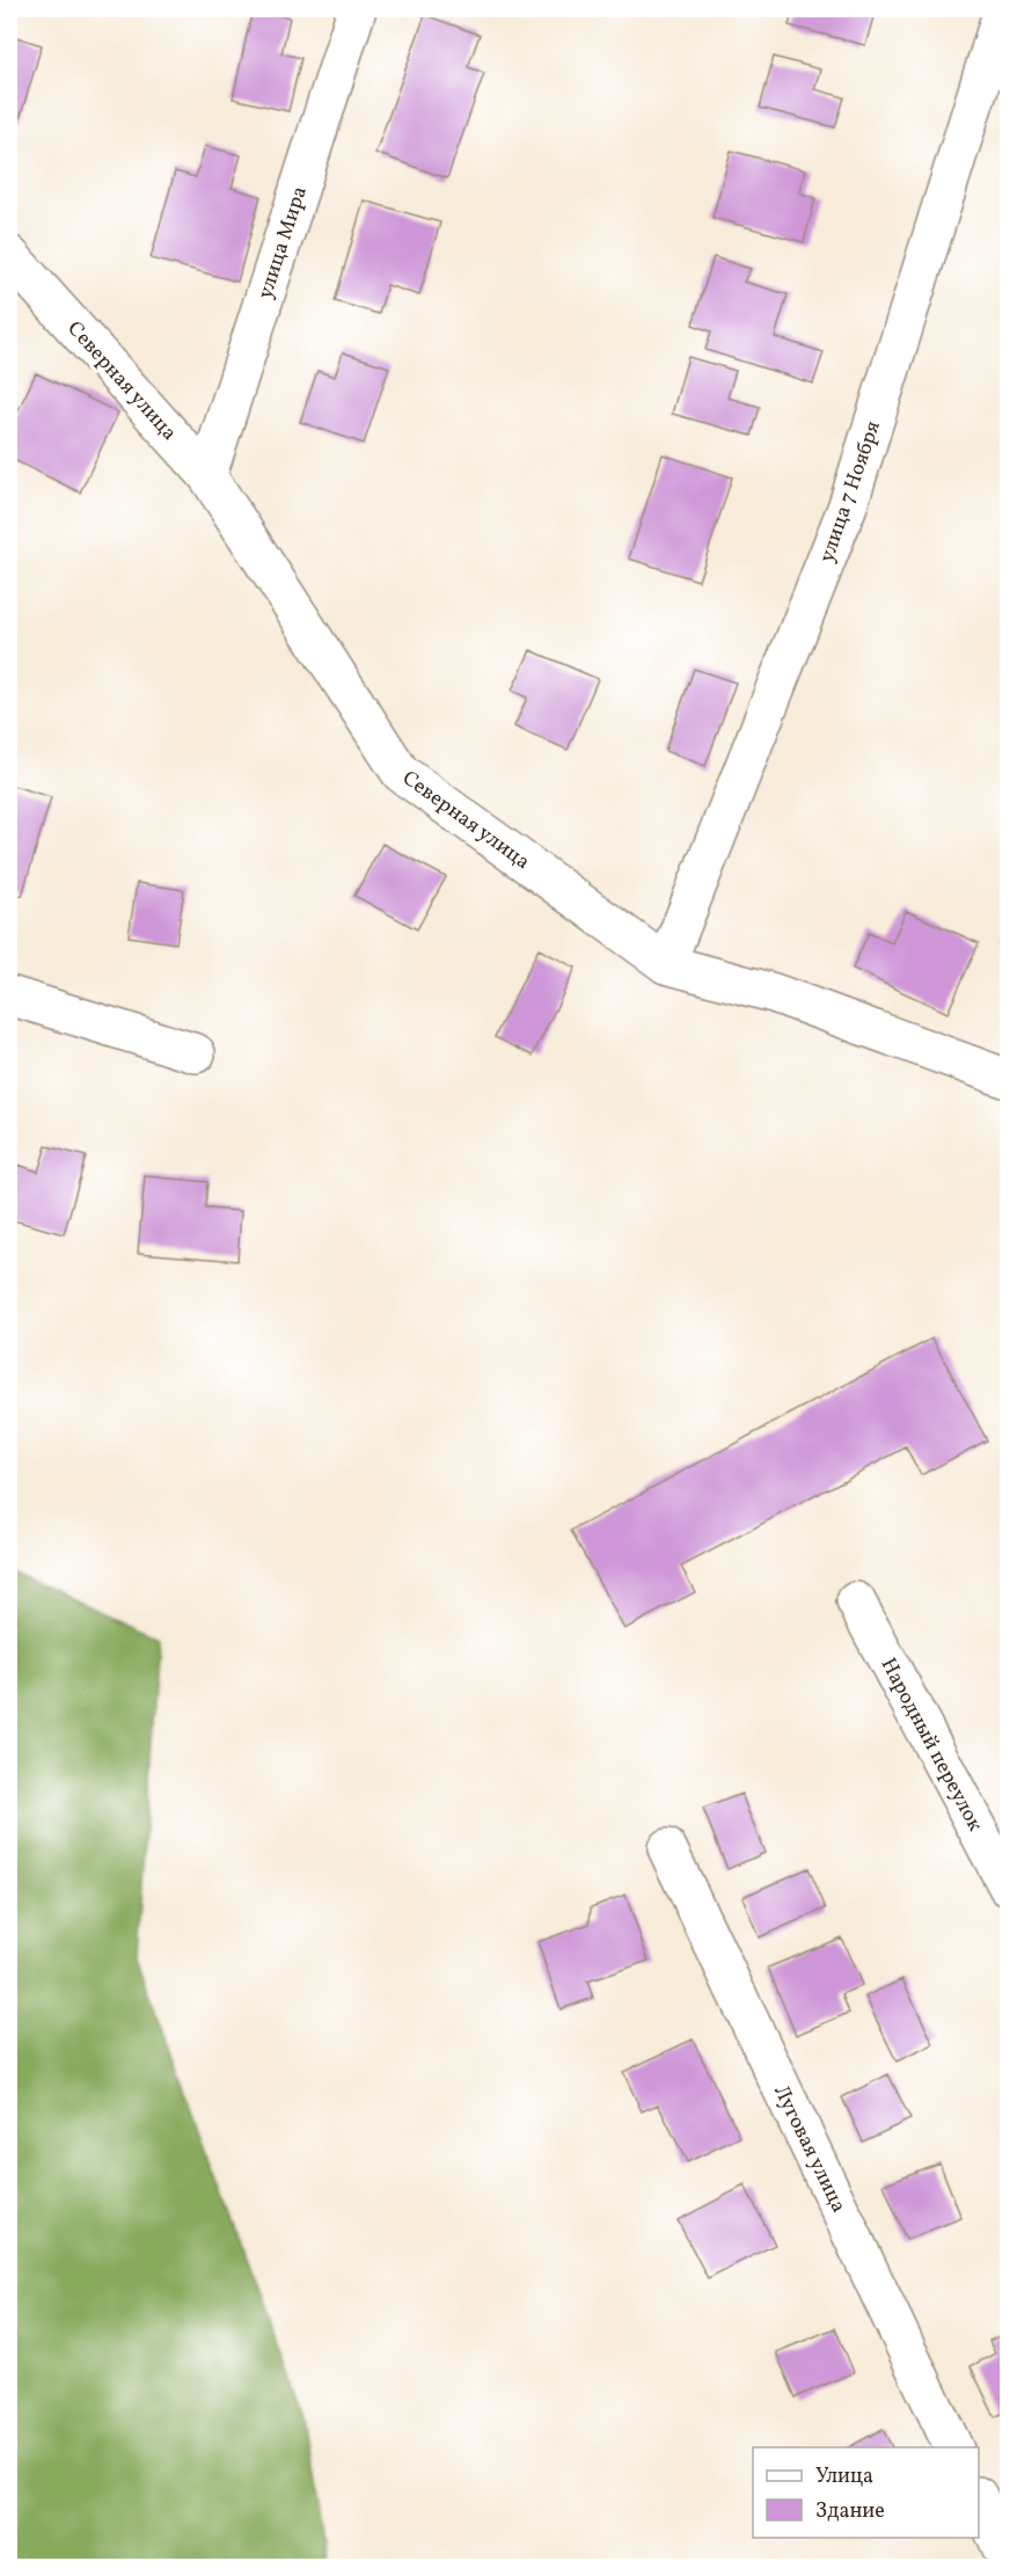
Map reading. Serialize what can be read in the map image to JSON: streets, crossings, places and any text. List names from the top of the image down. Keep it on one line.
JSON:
{"streets":{"street":["улица Мира","Северная улица","улица 7 Ноября","Народный переулок","Луговая улица"]},"crossings":[["улица Мира","Северная улица"],["Северная улица","улица 7 Ноября"]],"legend":["Улица","Здание"]}
